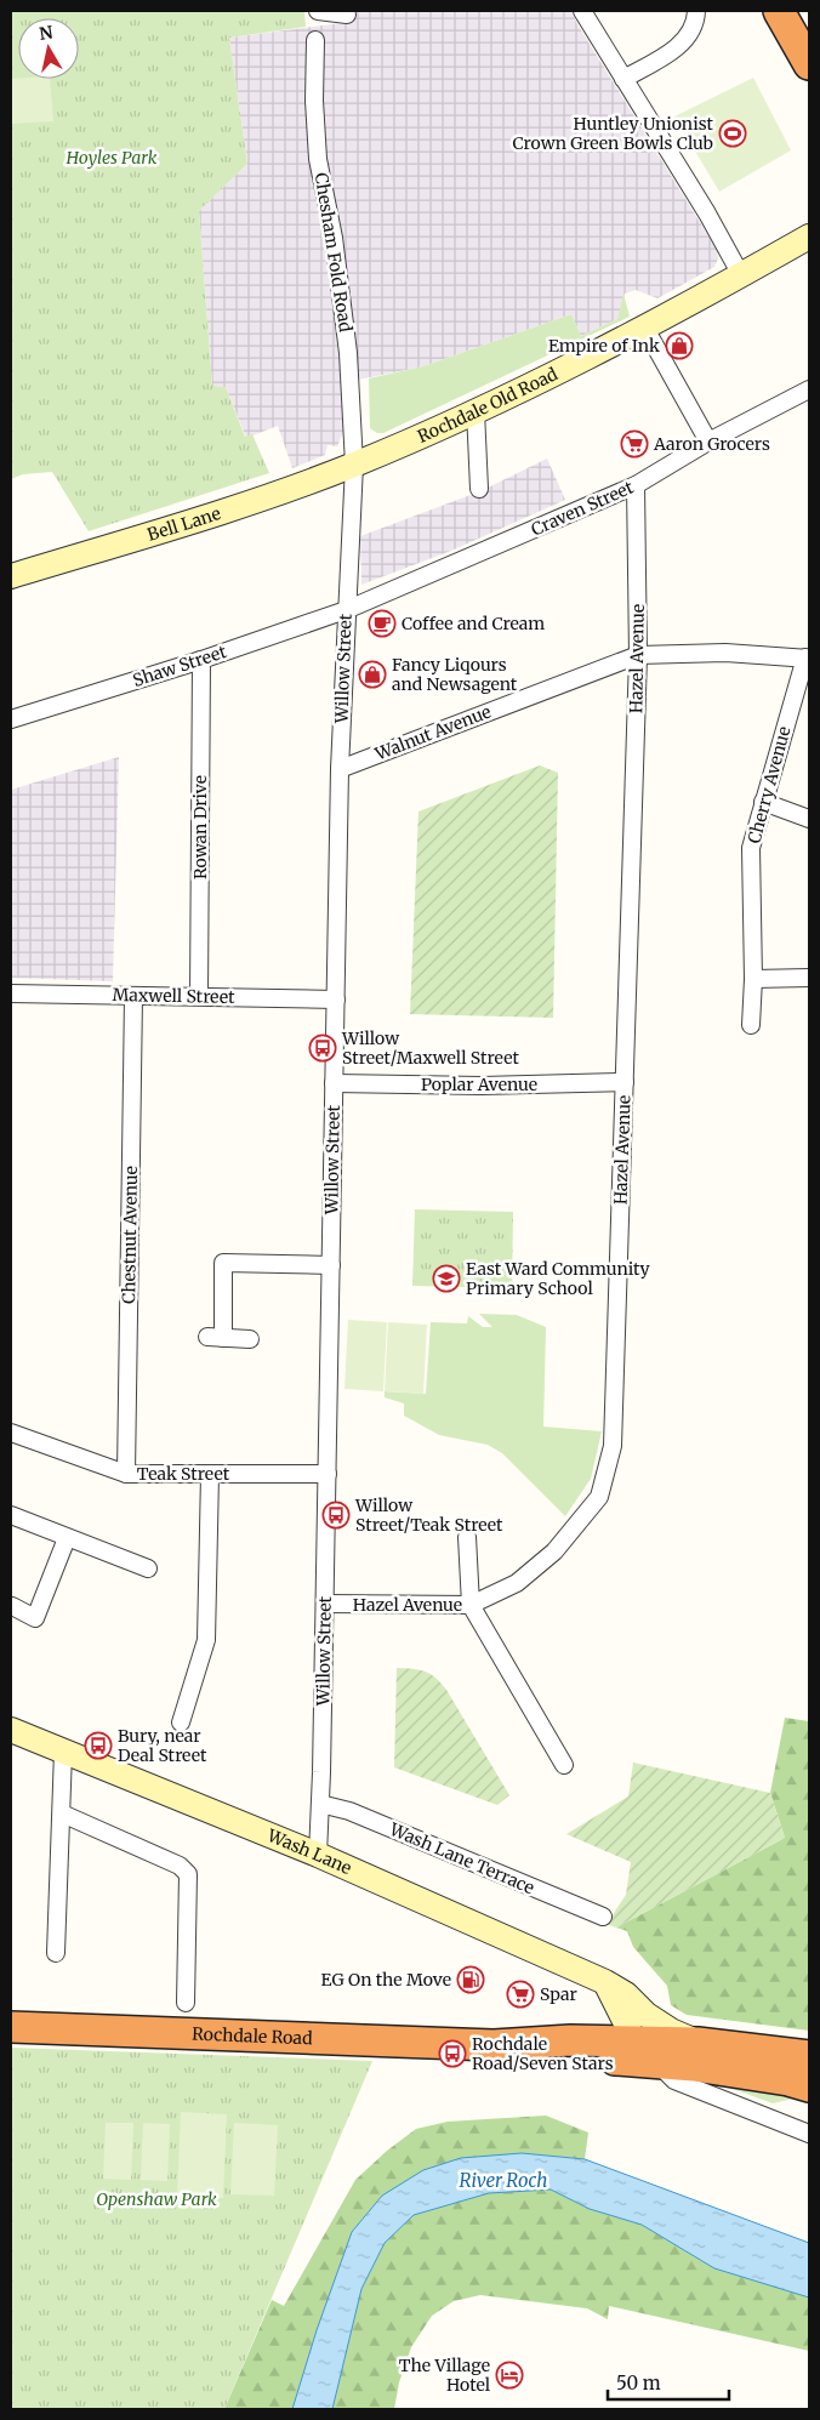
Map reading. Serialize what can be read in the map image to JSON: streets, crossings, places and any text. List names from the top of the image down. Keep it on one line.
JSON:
{"streets":{"highway":["Rochdale Road"],"main road":["Rochdale Old Road","Bell Lane","Wash Lane"],"street":["Chesham Fold Road","Craven Street","Hazel Avenue","Shaw Street","Willow Street","Walnut Avenue","Cherry Avenue","Rowan Drive","Maxwell Street","Poplar Avenue","Chestnut Avenue","Teak Street","Wash Lane Terrace"]},"crossings":[["Chesham Fold Road","Rochdale Old Road"],["Chesham Fold Road","Bell Lane"],["Chesham Fold Road","Willow Street"],["Rochdale Old Road","Bell Lane"],["Rochdale Old Road","Willow Street"],["Craven Street","Hazel Avenue"],["Craven Street","Shaw Street"],["Craven Street","Willow Street"],["Bell Lane","Willow Street"],["Hazel Avenue","Willow Street"],["Hazel Avenue","Walnut Avenue"],["Hazel Avenue","Poplar Avenue"],["Shaw Street","Willow Street"],["Shaw Street","Rowan Drive"],["Willow Street","Walnut Avenue"],["Willow Street","Maxwell Street"],["Willow Street","Poplar Avenue"],["Willow Street","Teak Street"],["Willow Street","Wash Lane"],["Willow Street","Wash Lane Terrace"],["Walnut Avenue","Cherry Avenue"],["Rowan Drive","Maxwell Street"],["Maxwell Street","Chestnut Avenue"],["Chestnut Avenue","Teak Street"],["Wash Lane","Rochdale Road"]],"water":["River Roch"],"parks":["Hoyles Park","Openshaw Park"],"places":{"sports":["Huntley Unionist Crown Green Bowls Club"],"shop":["Empire of Ink","Fancy Liqours and Newsagent"],"supermarket":["Aaron Grocers","Spar"],"cafe":["Coffee and Cream"],"bus stop":["Willow Street/Maxwell Street","Willow Street/Teak Street","Bury, near Deal Street","Rochdale Road/Seven Stars"],"school or university":["East Ward Community Primary School"],"fuel station":["EG On the Move"],"hotel":["The Village Hotel"]},"scale_bar":"50 m","north":"top"}
